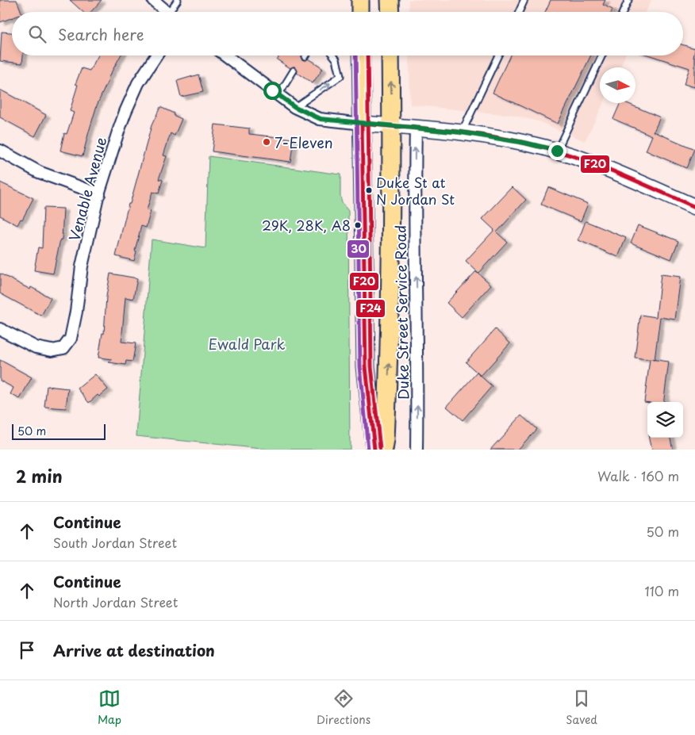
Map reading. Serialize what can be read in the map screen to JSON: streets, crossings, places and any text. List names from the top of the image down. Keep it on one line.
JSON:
{"streets":{"street":["Venable Avenue","Duke Street Service Road"]},"one_way":["Duke Street Service Road"],"parks":["Ewald Park"],"places":["7-Eleven","Duke St at N Jordan St","29K, 28K, A8"],"lines":["transit line 30","transit line F24","transit line F20"],"scale_bar":"50 m","north":"right","page":{"search":"Search here","scale":"50 m","heading":["2 min","Walk · 160 m"],"list":[["Continue","South Jordan Street","50 m"],["Continue","North Jordan Street","110 m"],"Arrive at destination"],"nav":["Map","Directions","Saved"]}}
